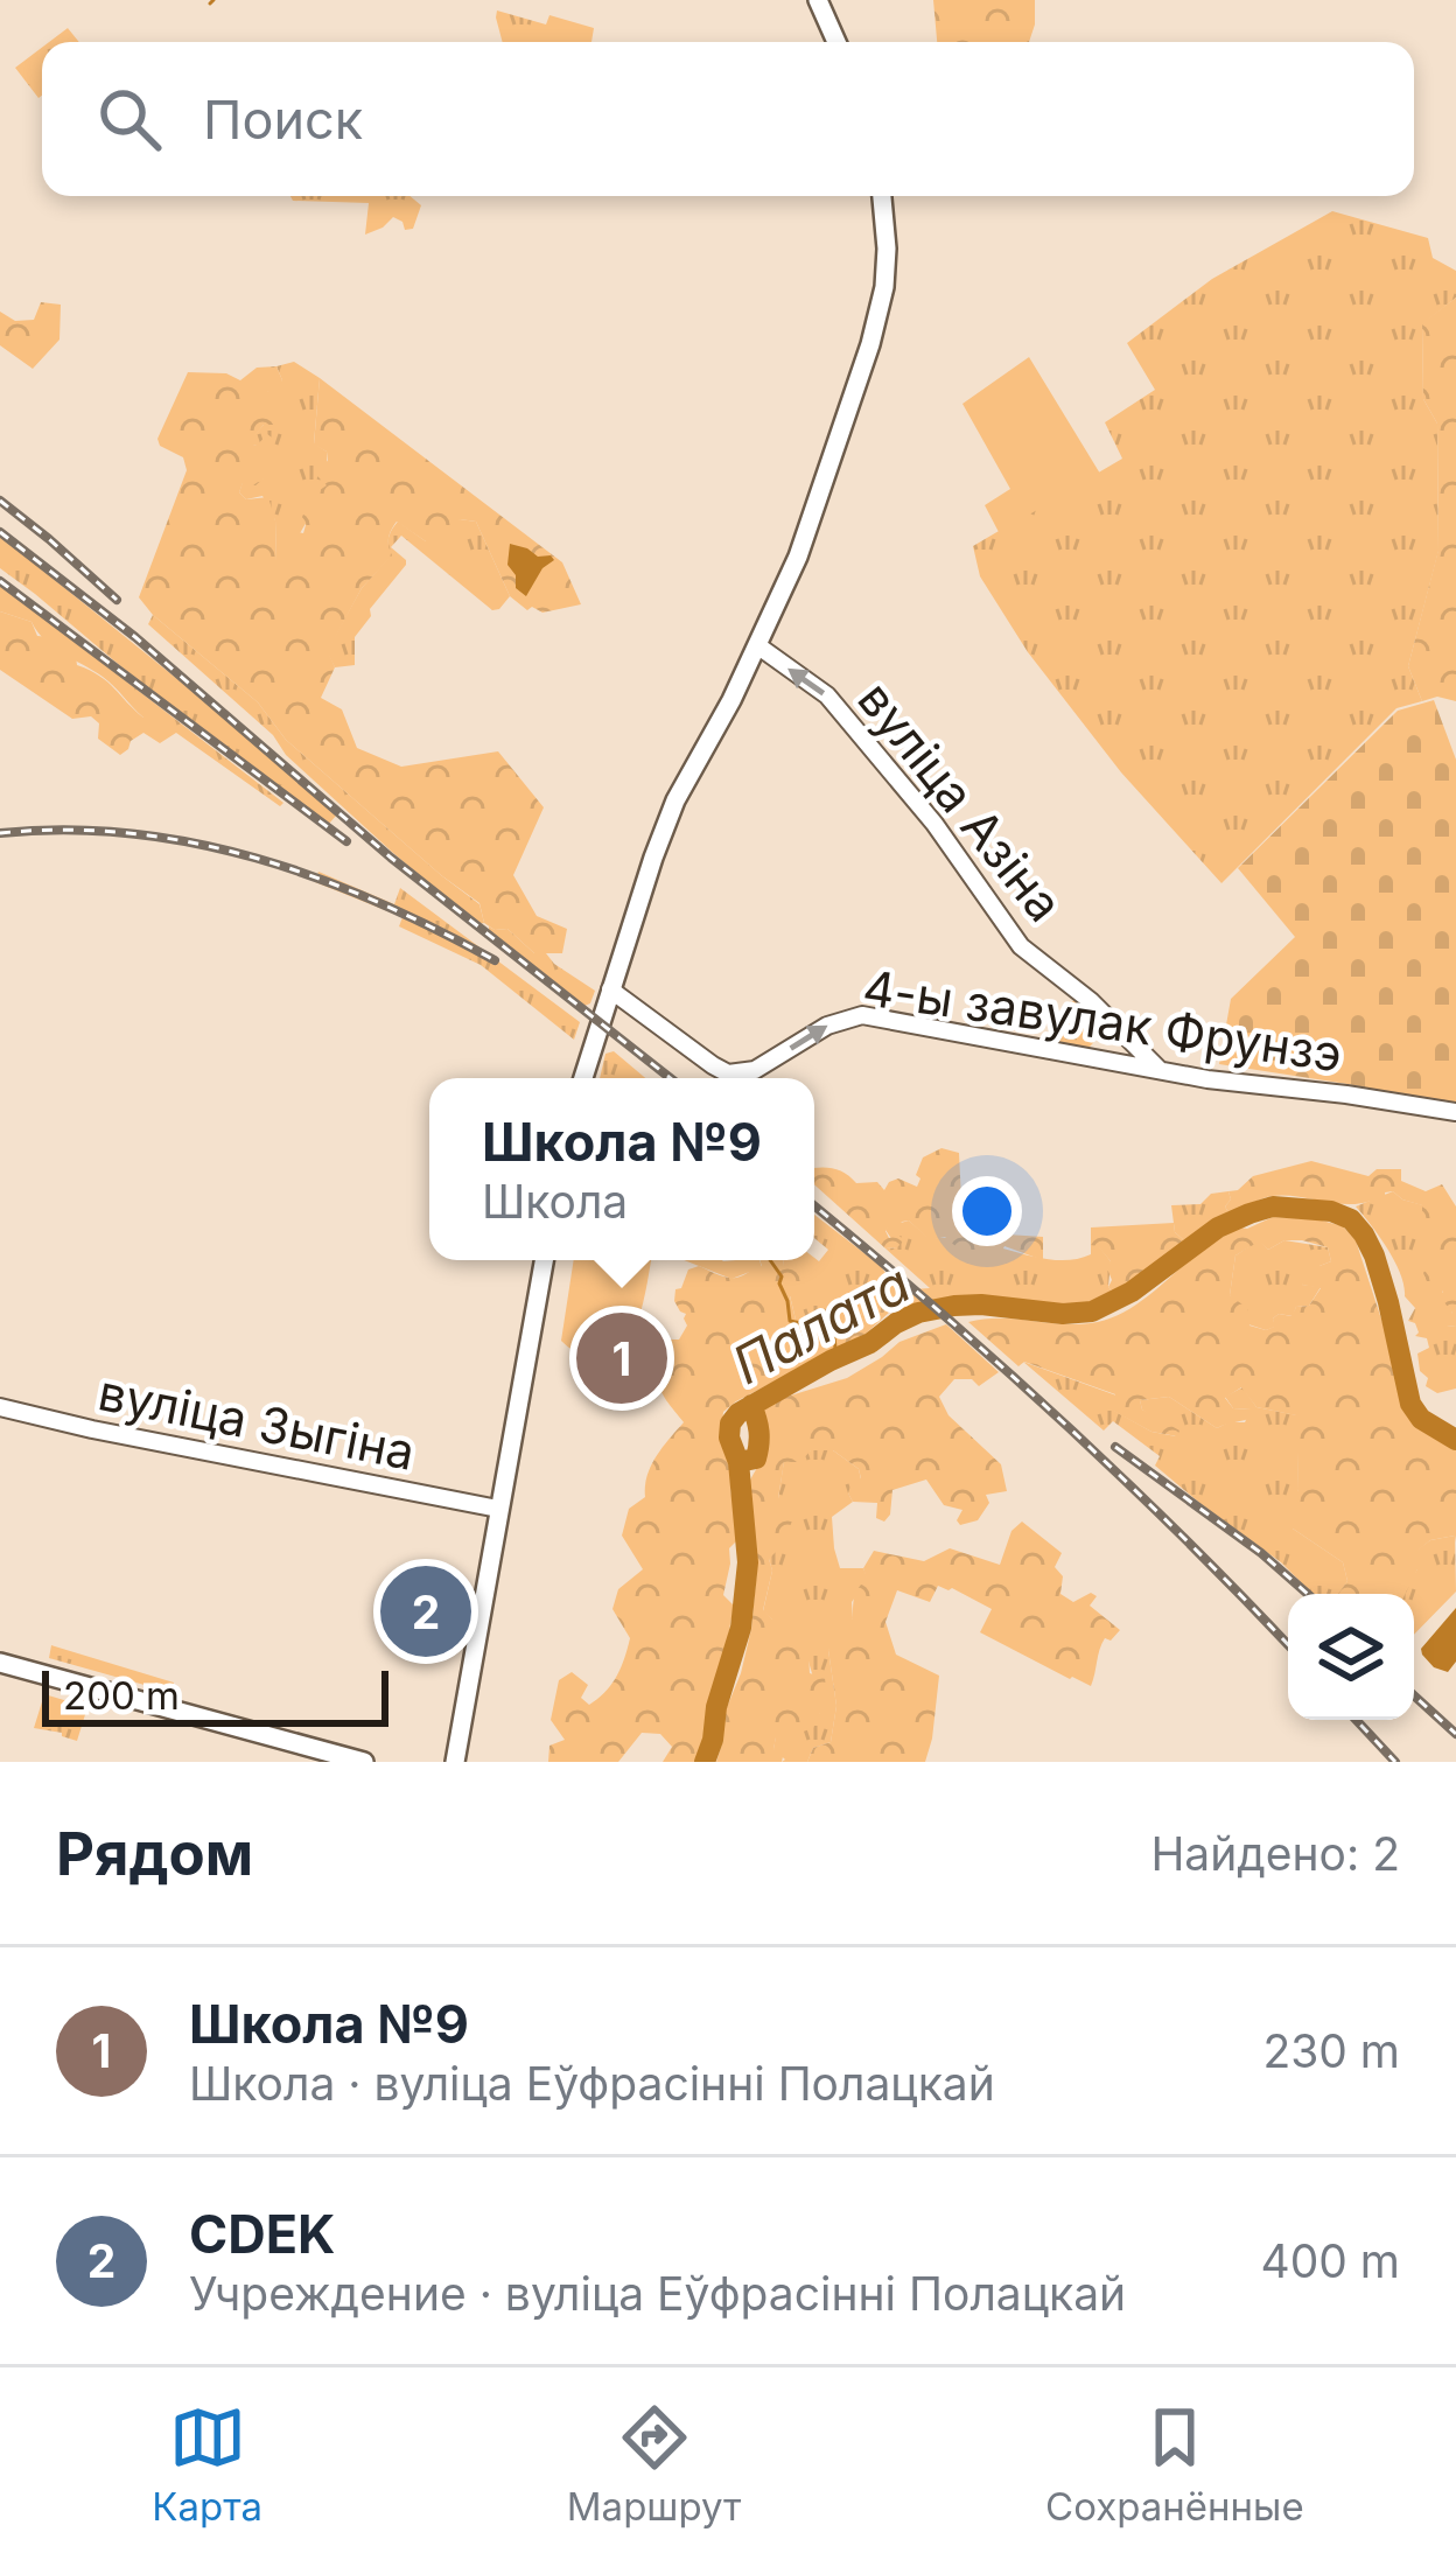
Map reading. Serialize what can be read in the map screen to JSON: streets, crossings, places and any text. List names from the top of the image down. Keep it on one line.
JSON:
{"streets":{"street":["вуліца Азіна","4-ы завулак Фрунзэ","вуліца Зыгіна"]},"crossings":[["вуліца Азіна","4-ы завулак Фрунзэ"]],"one_way":["вуліца Азіна","4-ы завулак Фрунзэ"],"water":["Палата"],"scale_bar":"200 m","page":{"search":"Поиск","popup":["Школа №9","Школа"],"pins":["1","2"],"scale":"200 m","heading":["Рядом","Найдено: 2"],"list":[{"mark":"1","name":"Школа №9","note":"Школа · вуліца Еўфрасінні Полацкай","value":"230 m"},{"mark":"2","name":"CDEK","note":"Учреждение · вуліца Еўфрасінні Полацкай","value":"400 m"}],"nav":["Карта","Маршрут","Сохранённые"]}}
